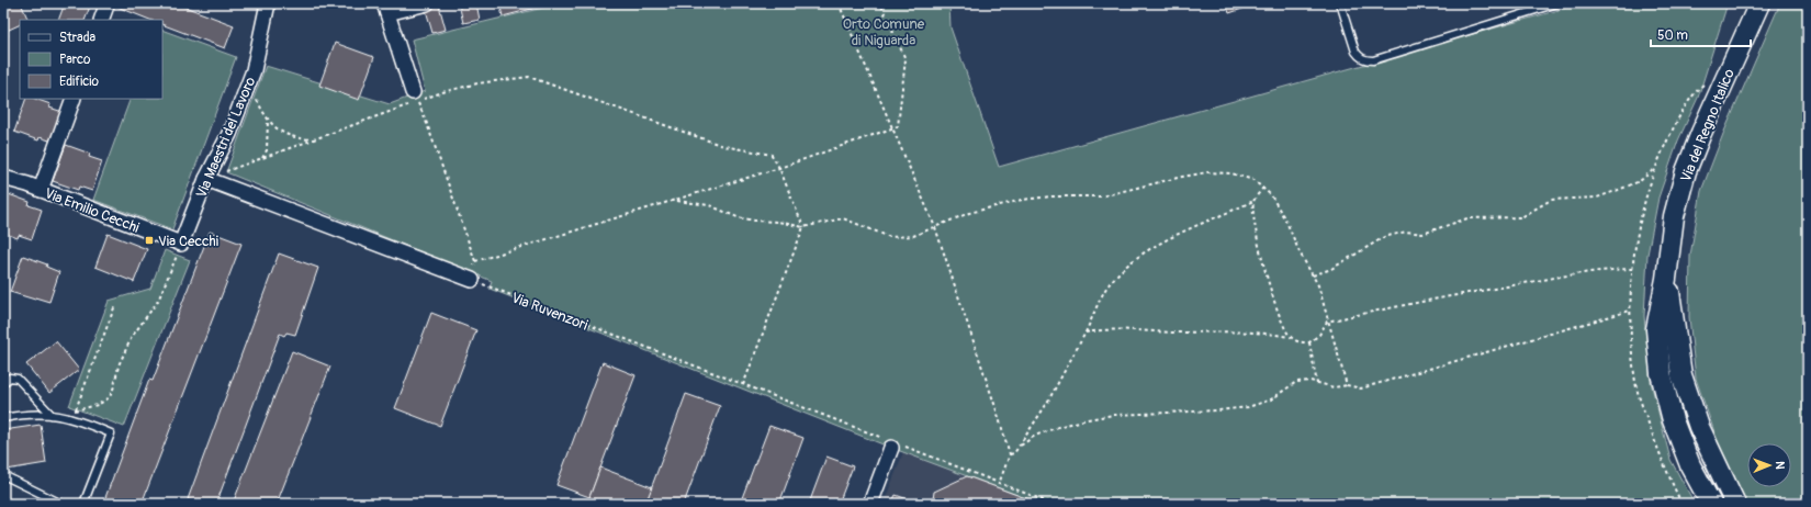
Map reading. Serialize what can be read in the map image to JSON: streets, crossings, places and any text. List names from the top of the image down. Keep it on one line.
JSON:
{"streets":{"street":["Via del Regno Italico","Via Maestri del Lavoro","Via Emilio Cecchi"],"path":["Via Ruvenzori"]},"crossings":[["Via Maestri del Lavoro","Via Emilio Cecchi"]],"parks":["Orto Comune di Niguarda"],"places":{"transit":["Via Cecchi"]},"legend":["Strada","Parco","Edificio"],"scale_bar":"50 m","north":"right"}
